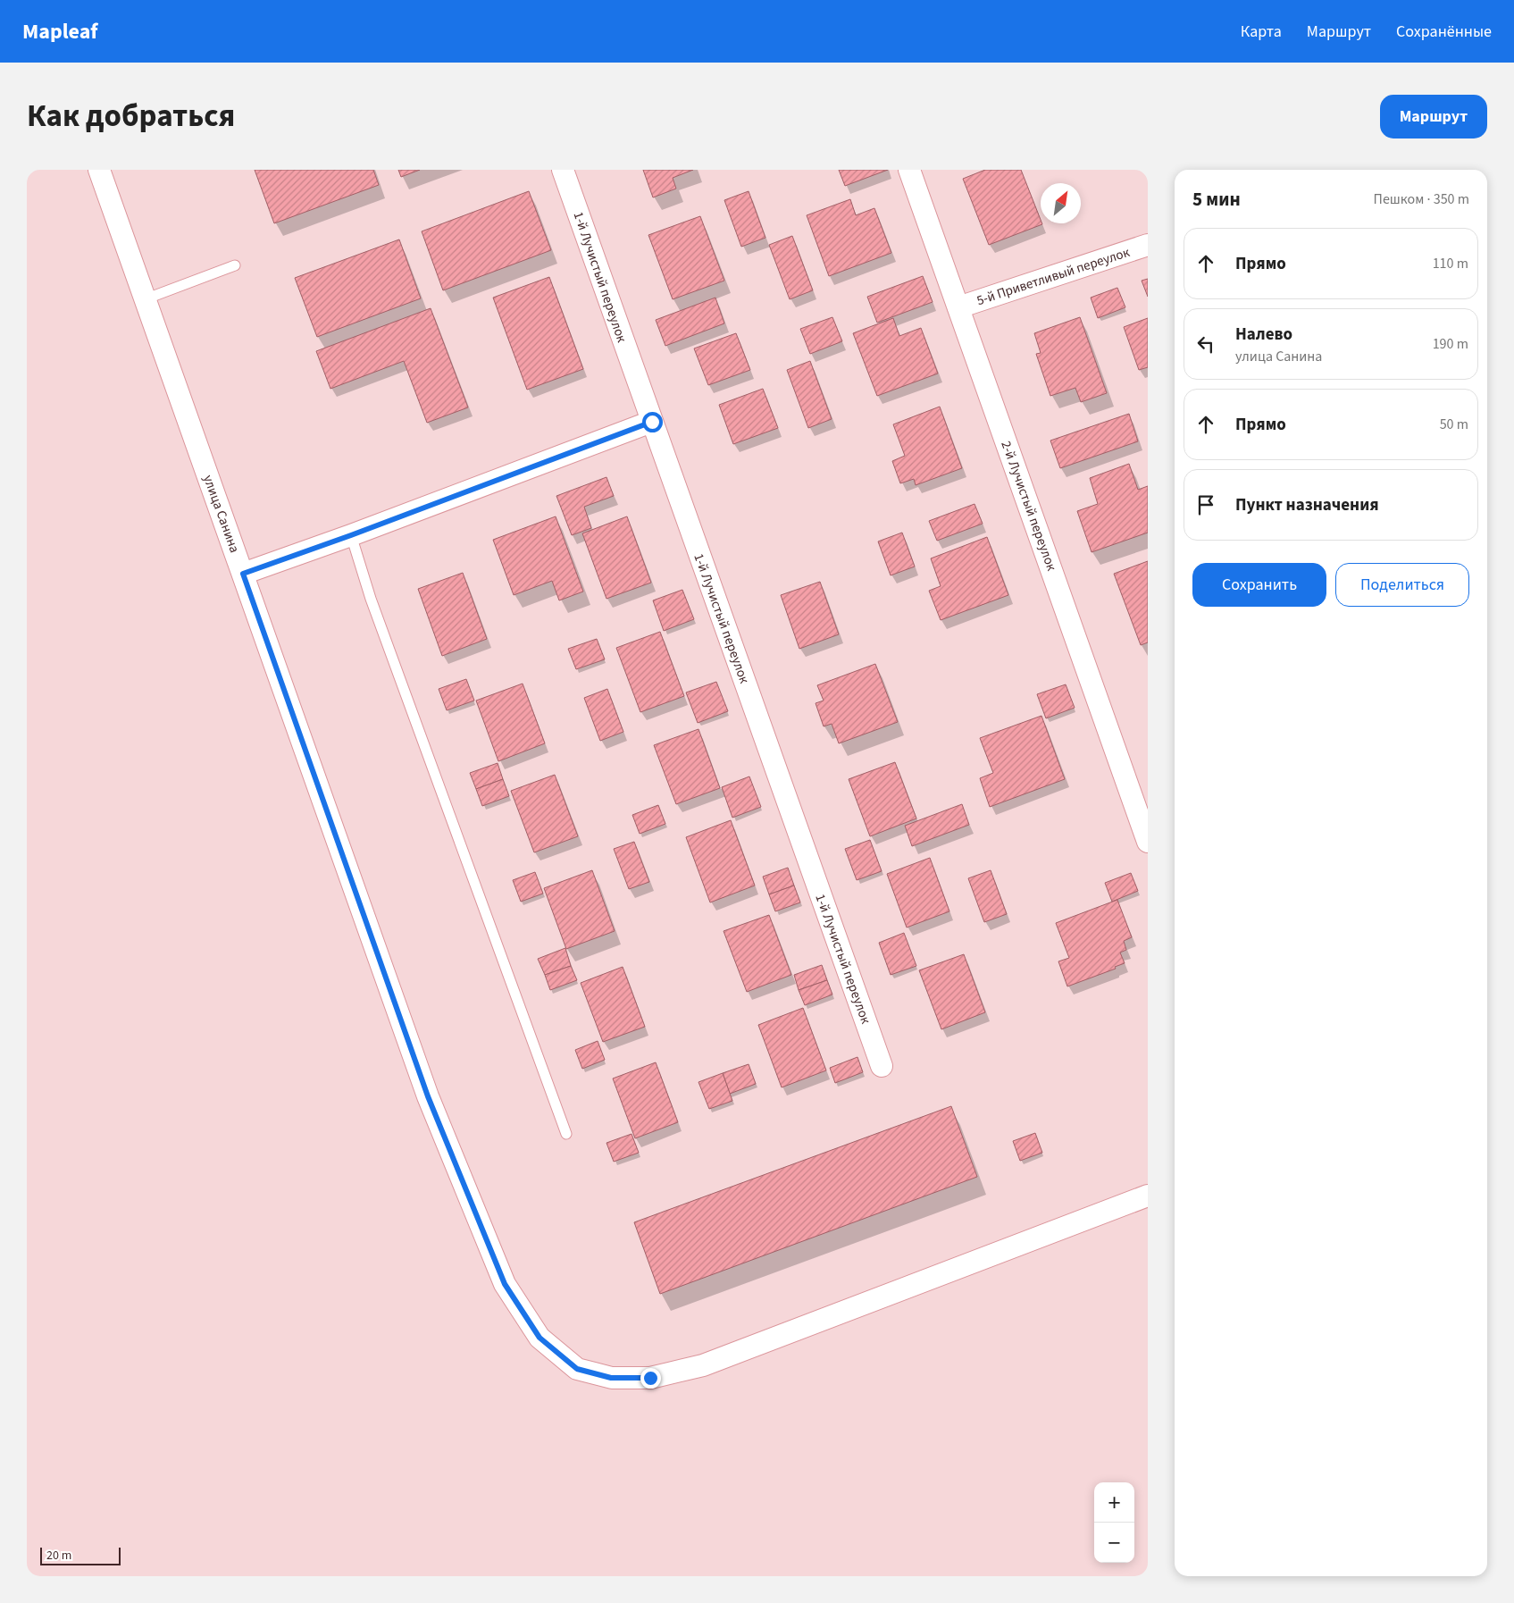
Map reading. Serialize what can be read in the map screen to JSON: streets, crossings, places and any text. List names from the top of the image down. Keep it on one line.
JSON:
{"streets":{"street":["5-й Приветливый переулок","1-й Лучистый переулок","2-й Лучистый переулок","улица Санина"]},"crossings":[["5-й Приветливый переулок","2-й Лучистый переулок"]],"scale_bar":"20 m","north":"top right","page":{"header":"Mapleaf","nav":["Карта","Маршрут","Сохранённые"],"title":"Как добраться","buttons":["Маршрут",["Сохранить","Поделиться"]],"heading":["5 мин","Пешком · 350 m"],"list":[["Прямо","110 m"],["Налево","улица Санина","190 m"],["Прямо","50 m"],"Пункт назначения"],"map_buttons":["+","−"],"scale":"20 m"}}
